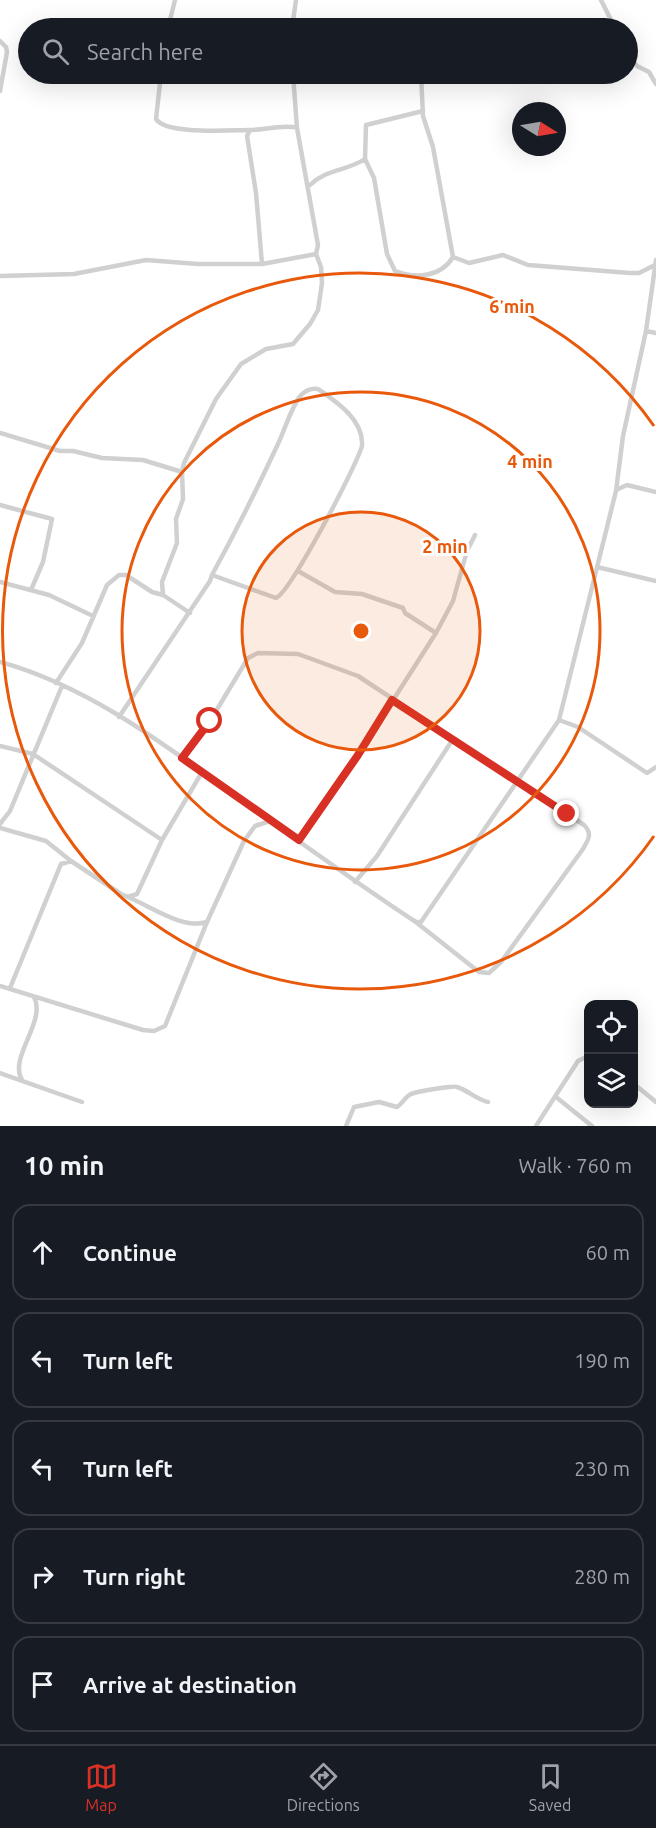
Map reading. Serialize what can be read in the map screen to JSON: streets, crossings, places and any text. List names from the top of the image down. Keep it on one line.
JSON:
{"north":"right","page":{"search":"Search here","heading":["10 min","Walk · 760 m"],"list":[["Continue","60 m"],["Turn left","190 m"],["Turn left","230 m"],["Turn right","280 m"],"Arrive at destination"],"nav":["Map","Directions","Saved"]},"rings":["6 min","4 min","2 min"]}
